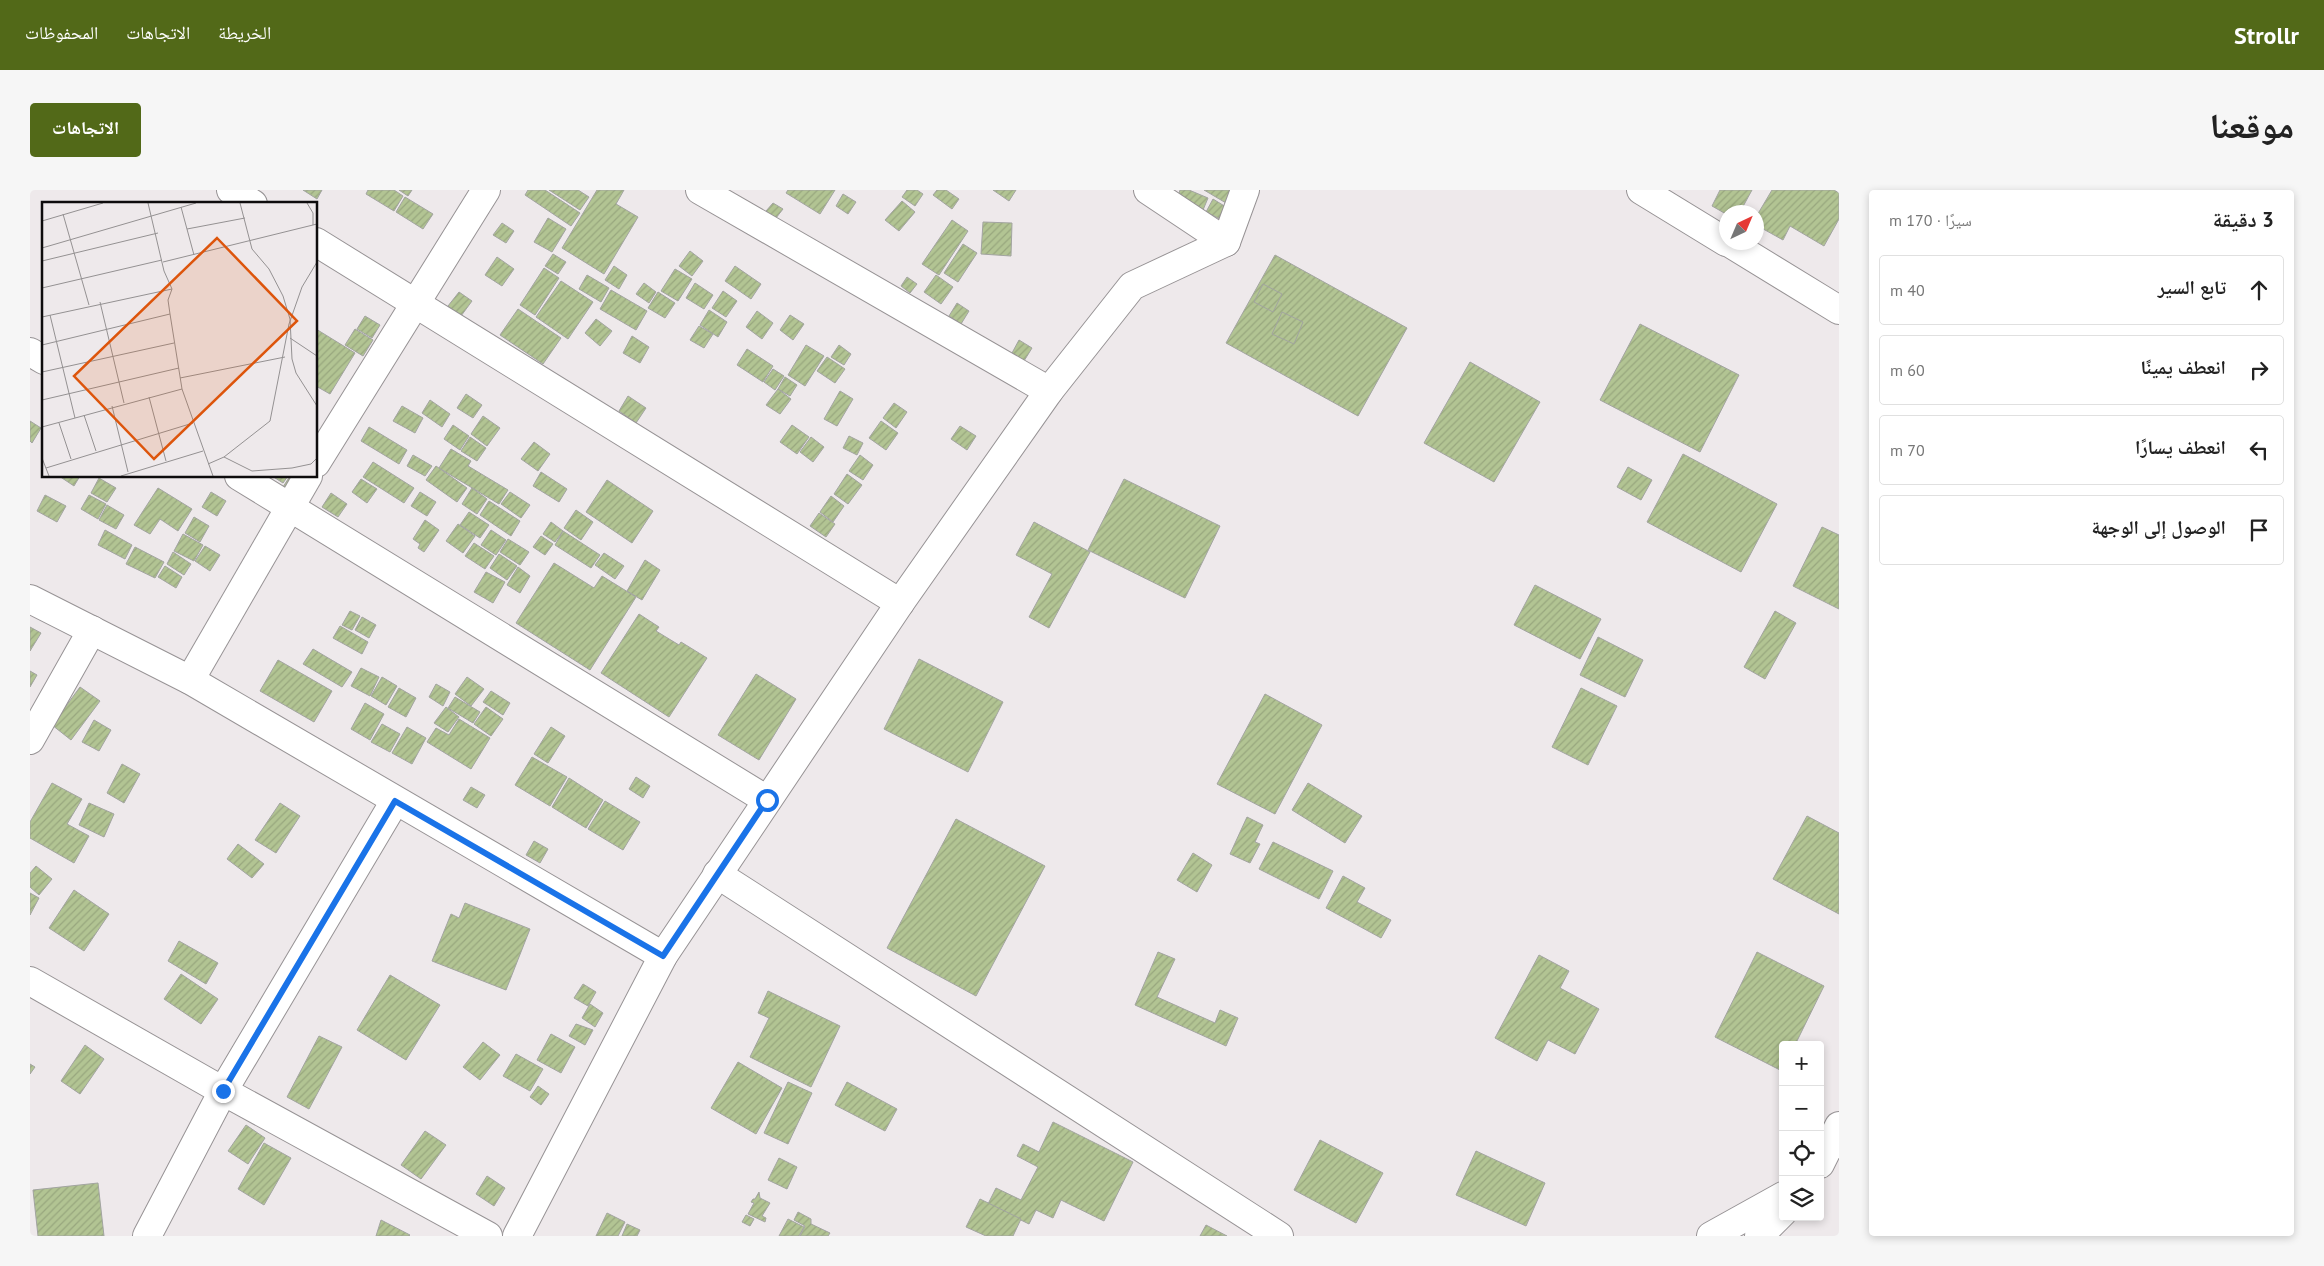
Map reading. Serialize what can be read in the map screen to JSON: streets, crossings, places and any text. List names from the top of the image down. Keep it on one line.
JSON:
{"north":"top right","page":{"header":"Strollr","nav":["الخريطة","الاتجاهات","المحفوظات"],"title":"موقعنا","buttons":"الاتجاهات","heading":["3 دقيقة","سيرًا · 170 m"],"list":[["تابع السير","40 m"],["انعطف يمينًا","60 m"],["انعطف يسارًا","70 m"],"الوصول إلى الوجهة"],"map_buttons":["+","−"]}}
